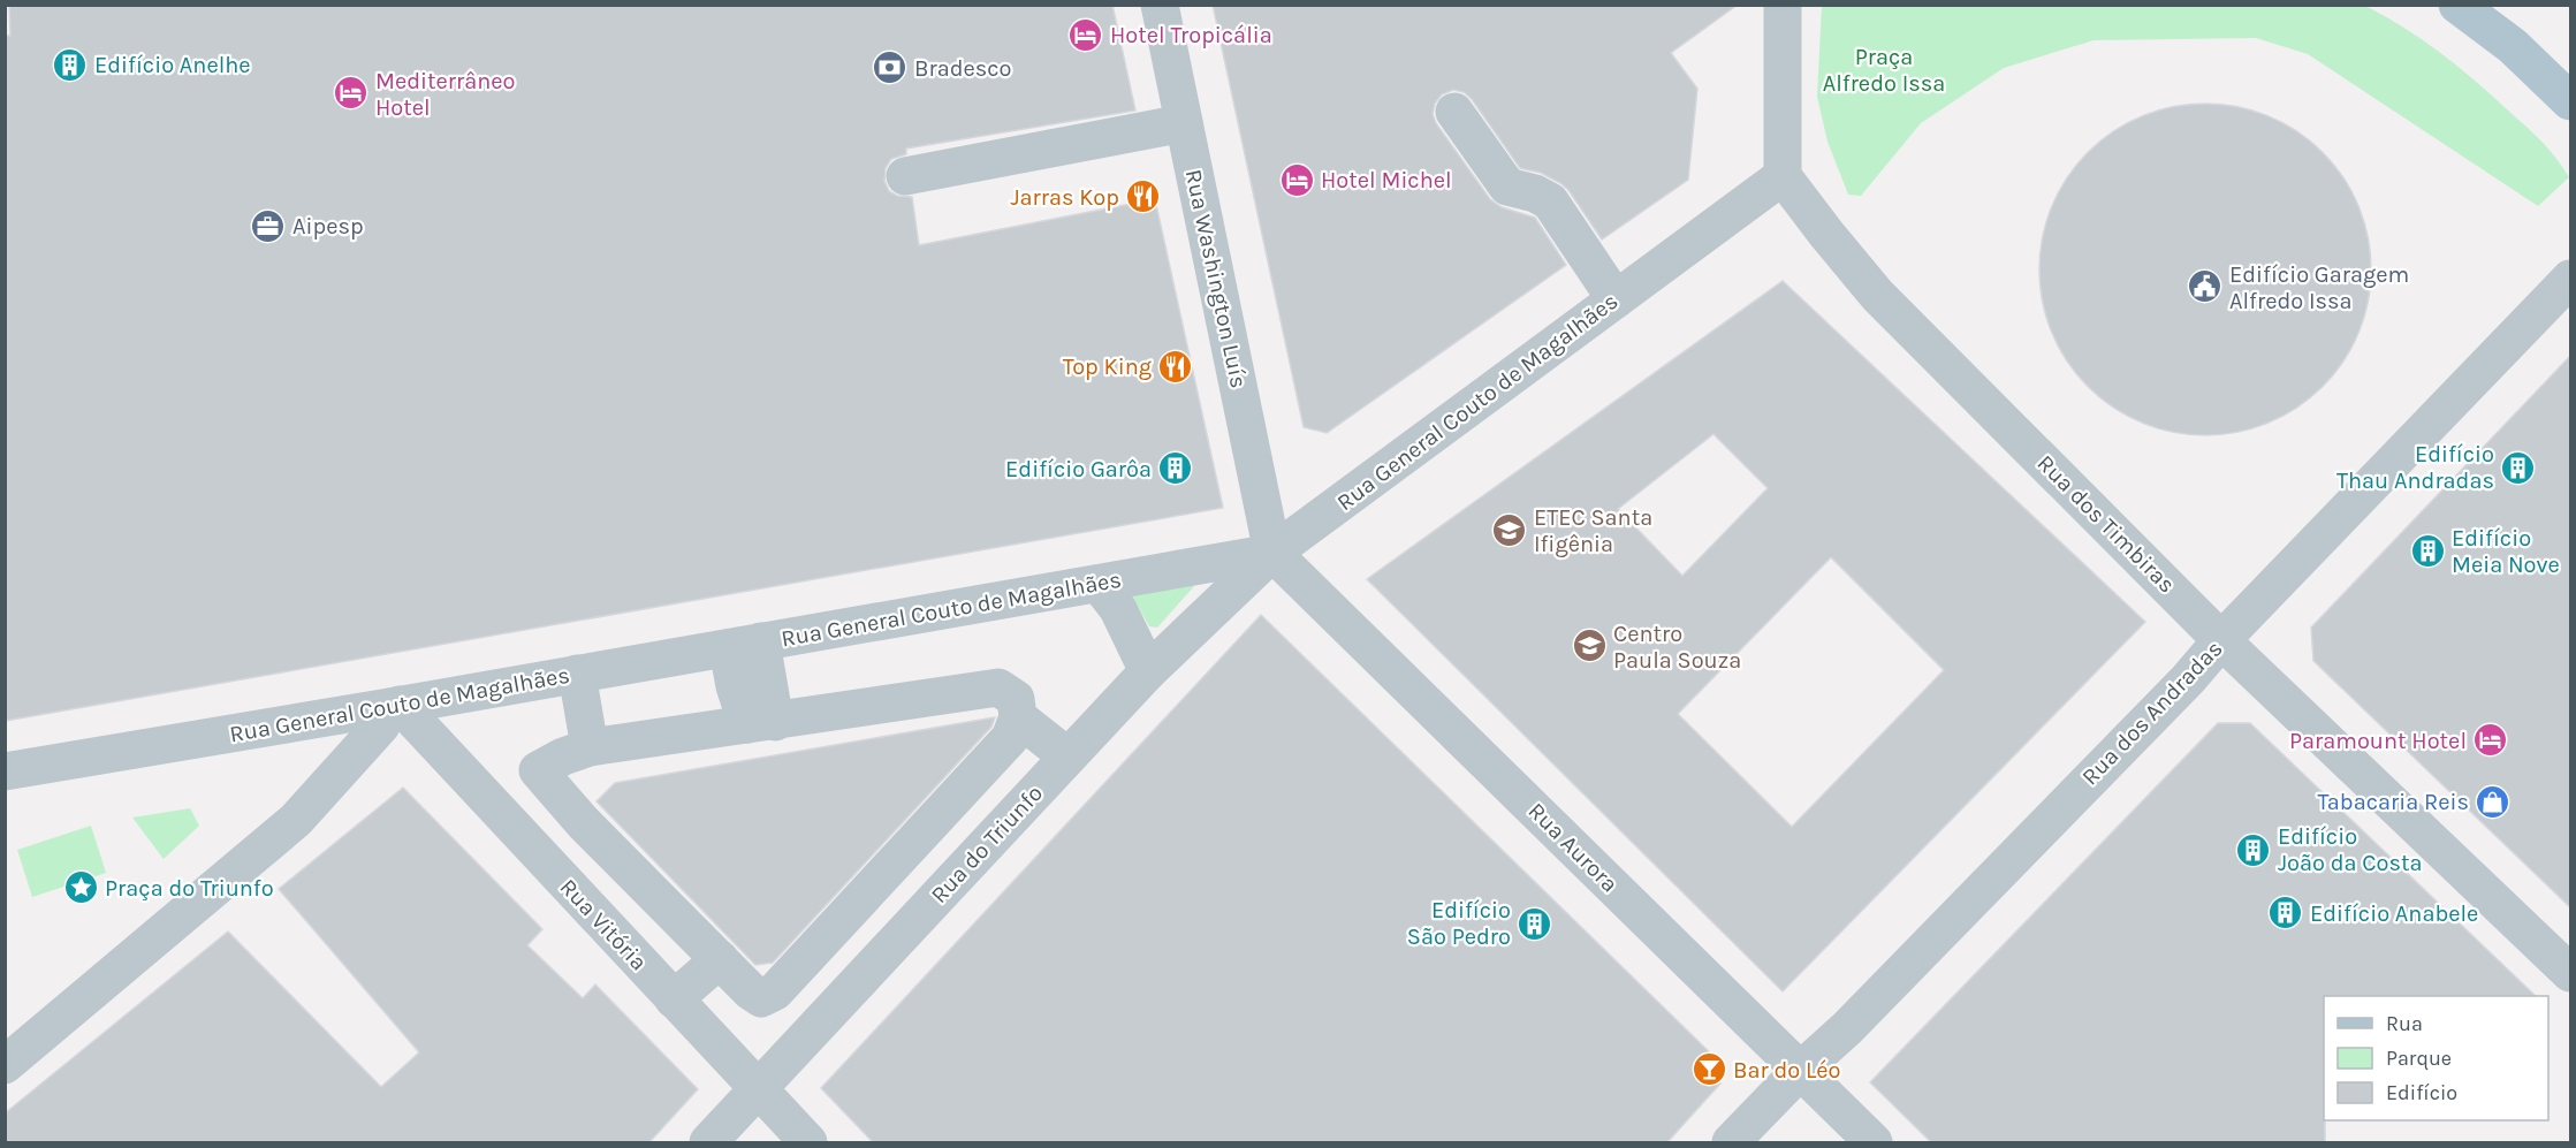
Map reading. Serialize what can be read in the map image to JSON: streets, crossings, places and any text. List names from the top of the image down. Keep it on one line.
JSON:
{"streets":{"street":["Rua Washington Luís","Rua General Couto de Magalhães","Rua dos Timbiras","Rua dos Andradas","Rua do Triunfo","Rua Aurora","Rua Vitória"]},"crossings":[["Rua Washington Luís","Rua General Couto de Magalhães"],["Rua Washington Luís","Rua do Triunfo"],["Rua Washington Luís","Rua Aurora"],["Rua General Couto de Magalhães","Rua dos Timbiras"],["Rua General Couto de Magalhães","Rua do Triunfo"],["Rua General Couto de Magalhães","Rua Aurora"],["Rua General Couto de Magalhães","Rua Vitória"],["Rua dos Timbiras","Rua dos Andradas"],["Rua dos Andradas","Rua Aurora"],["Rua do Triunfo","Rua Aurora"],["Rua do Triunfo","Rua Vitória"]],"parks":["Praça Alfredo Issa"],"places":{"hotel":["Hotel Tropicália","Mediterrâneo Hotel","Hotel Michel","Paramount Hotel"],"building":["Edifício Anelhe","Edifício Thau Andradas","Edifício Garôa","Edifício Meia Nove","Edifício João da Costa","Edifício Anabele","Edifício São Pedro"],"bank":["Bradesco"],"restaurant":["Jarras Kop","Top King"],"office":["Aipesp"],"public building":["Edifício Garagem Alfredo Issa"],"school or university":["ETEC Santa Ifigênia","Centro Paula Souza"],"shop":["Tabacaria Reis"],"place":["Praça do Triunfo"],"bar":["Bar do Léo"]},"legend":["Rua","Parque","Edifício"]}
